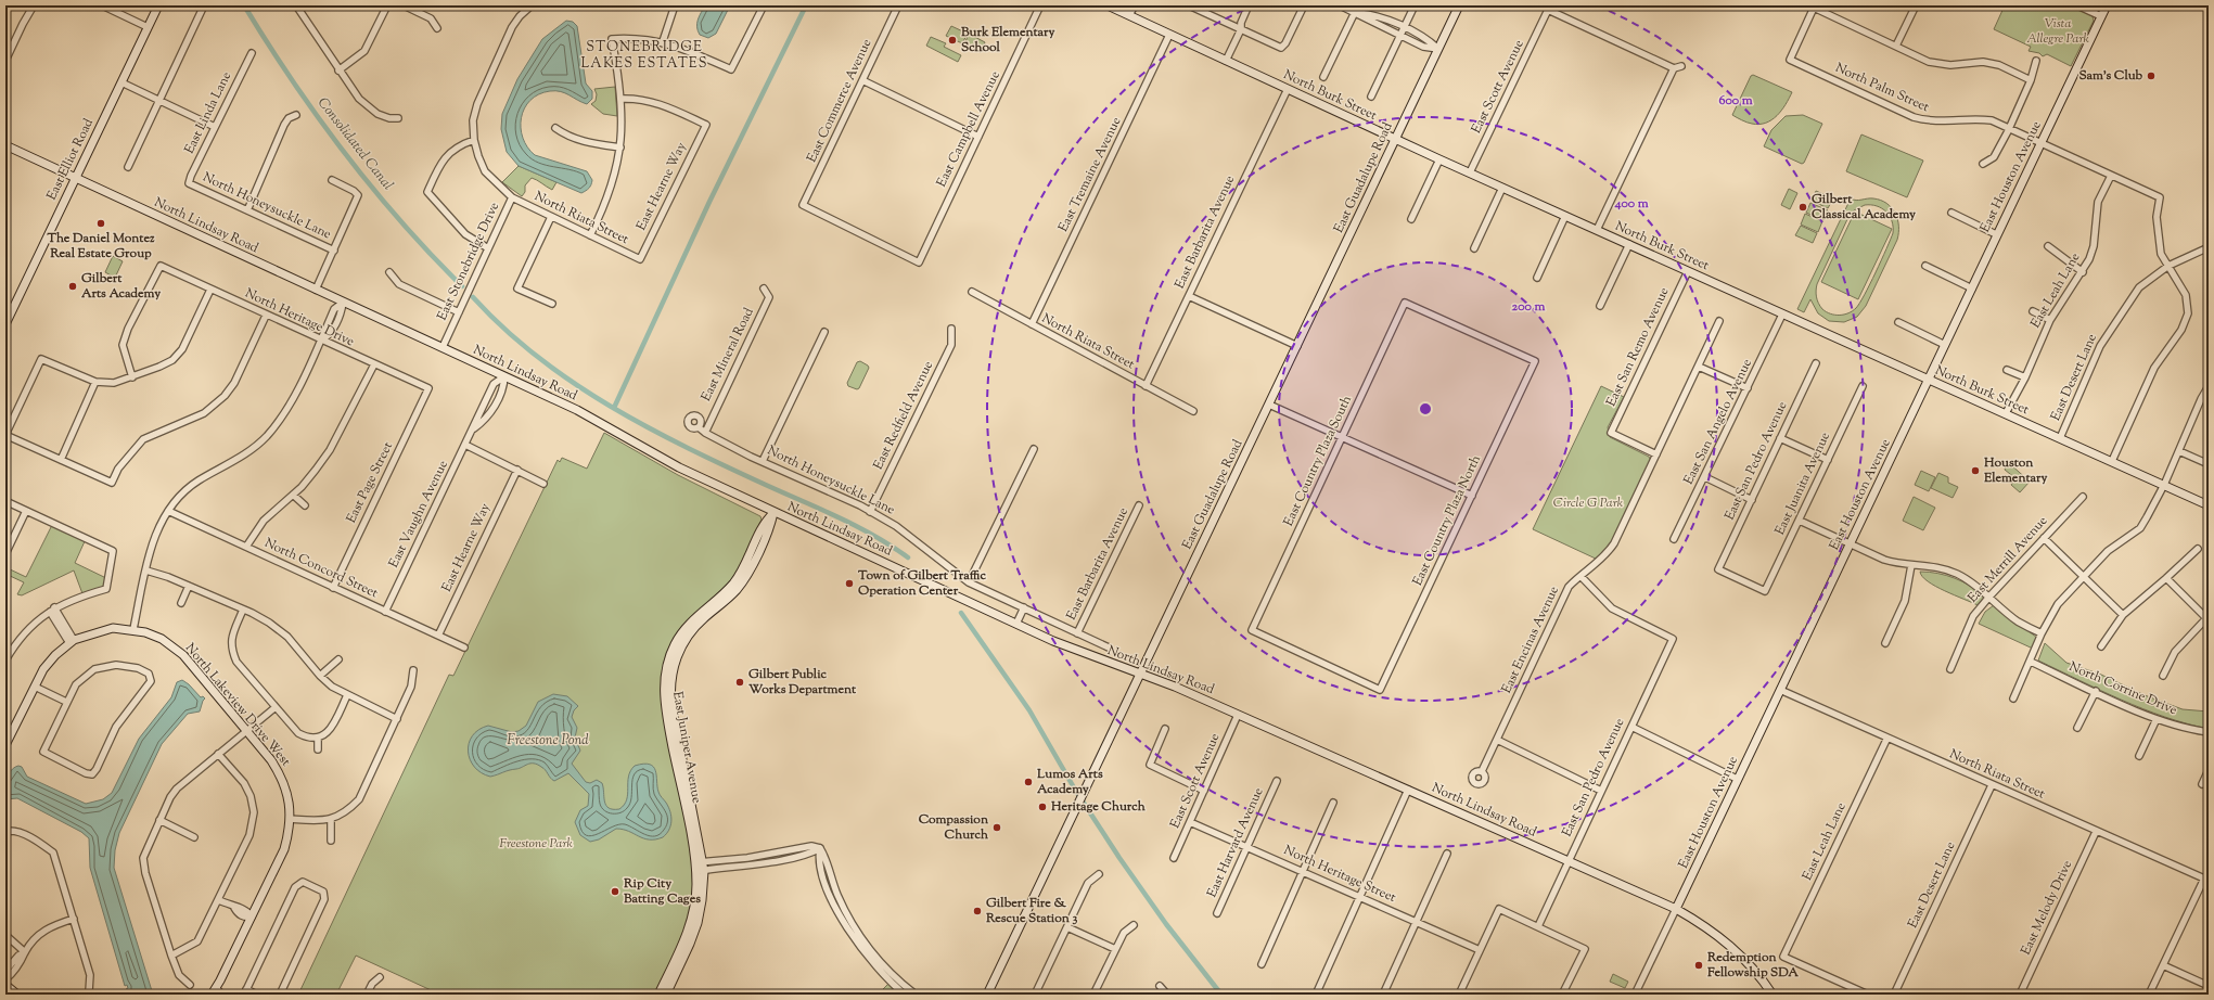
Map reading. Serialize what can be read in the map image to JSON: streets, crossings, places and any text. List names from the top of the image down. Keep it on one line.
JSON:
{"streets":{"street":["East Scott Avenue","North Palm Street","North Burk Street","East Commerce Avenue","East Linda Lane","East Campbell Avenue","East Elliot Road","East Tremaine Avenue","East Houston Avenue","East Guadalupe Road","East Hearne Way","North Honeysuckle Lane","North Riata Street","North Lindsay Road","East Barbarita Avenue","East Stonebridge Drive","East Leah Lane","North Heritage Drive","East San Remo Avenue","East Mineral Road","East Desert Lane","East Redfield Avenue","East San Angelo Avenue","East Country Plaza South","East San Pedro Avenue","East Page Street","East Juanita Avenue","East Vaughn Avenue","East Country Plaza North","East Merrill Avenue","North Concord Street","East Encinas Avenue","North Corrine Drive","North Lakeview Drive West","East Juniper Avenue","East Harvard Avenue","North Heritage Street","East Melody Drive"]},"crossings":[["East Scott Avenue","North Burk Street"],["East Scott Avenue","North Lindsay Road"],["East Scott Avenue","North Heritage Street"],["North Palm Street","East Houston Avenue"],["North Palm Street","East Leah Lane"],["North Palm Street","East Desert Lane"],["North Burk Street","East Tremaine Avenue"],["North Burk Street","East Houston Avenue"],["North Burk Street","East Guadalupe Road"],["North Burk Street","East Barbarita Avenue"],["North Burk Street","East Leah Lane"],["North Burk Street","East San Remo Avenue"],["North Burk Street","East Desert Lane"],["North Burk Street","East San Angelo Avenue"],["East Commerce Avenue","East Campbell Avenue"],["East Linda Lane","North Honeysuckle Lane"],["East Elliot Road","North Lindsay Road"],["East Tremaine Avenue","North Riata Street"],["East Houston Avenue","North Riata Street"],["East Houston Avenue","North Lindsay Road"],["East Guadalupe Road","North Lindsay Road"],["East Hearne Way","North Riata Street"],["East Hearne Way","North Concord Street"],["North Honeysuckle Lane","East Barbarita Avenue"],["North Honeysuckle Lane","East Mineral Road"],["North Honeysuckle Lane","East Redfield Avenue"],["North Riata Street","East Barbarita Avenue"],["North Riata Street","East Stonebridge Drive"],["North Riata Street","East Leah Lane"],["North Riata Street","East Desert Lane"],["North Riata Street","East Melody Drive"],["North Lindsay Road","East Stonebridge Drive"],["North Lindsay Road","East San Pedro Avenue"],["North Lindsay Road","East Vaughn Avenue"],["North Lindsay Road","East Juniper Avenue"],["North Heritage Drive","East Page Street"],["East San Remo Avenue","East Encinas Avenue"],["East Country Plaza South","East Country Plaza North"],["East San Pedro Avenue","East Juanita Avenue"],["East San Pedro Avenue","East Encinas Avenue"],["East Page Street","North Concord Street"],["East Vaughn Avenue","North Concord Street"],["East Harvard Avenue","North Heritage Street"]],"districts":["STONEBRIDGE LAKES ESTATES"],"water":["Consolidated Canal","Freestone Pond"],"parks":["Vista Allegre Park","Circle G Park","Freestone Park"],"places":["Burk Elementary School","Sam's Club","Gilbert Classical Academy","The Daniel Montez Real Estate Group","Gilbert Arts Academy","Houston Elementary","Town of Gilbert Traffic Operation Center","Gilbert Public Works Department","Lumos Arts Academy","Heritage Church","Compassion Church","Rip City Batting Cages","Gilbert Fire & Rescue Station 3","Redemption Fellowship SDA"],"rings":["600 m","400 m","200 m"]}
